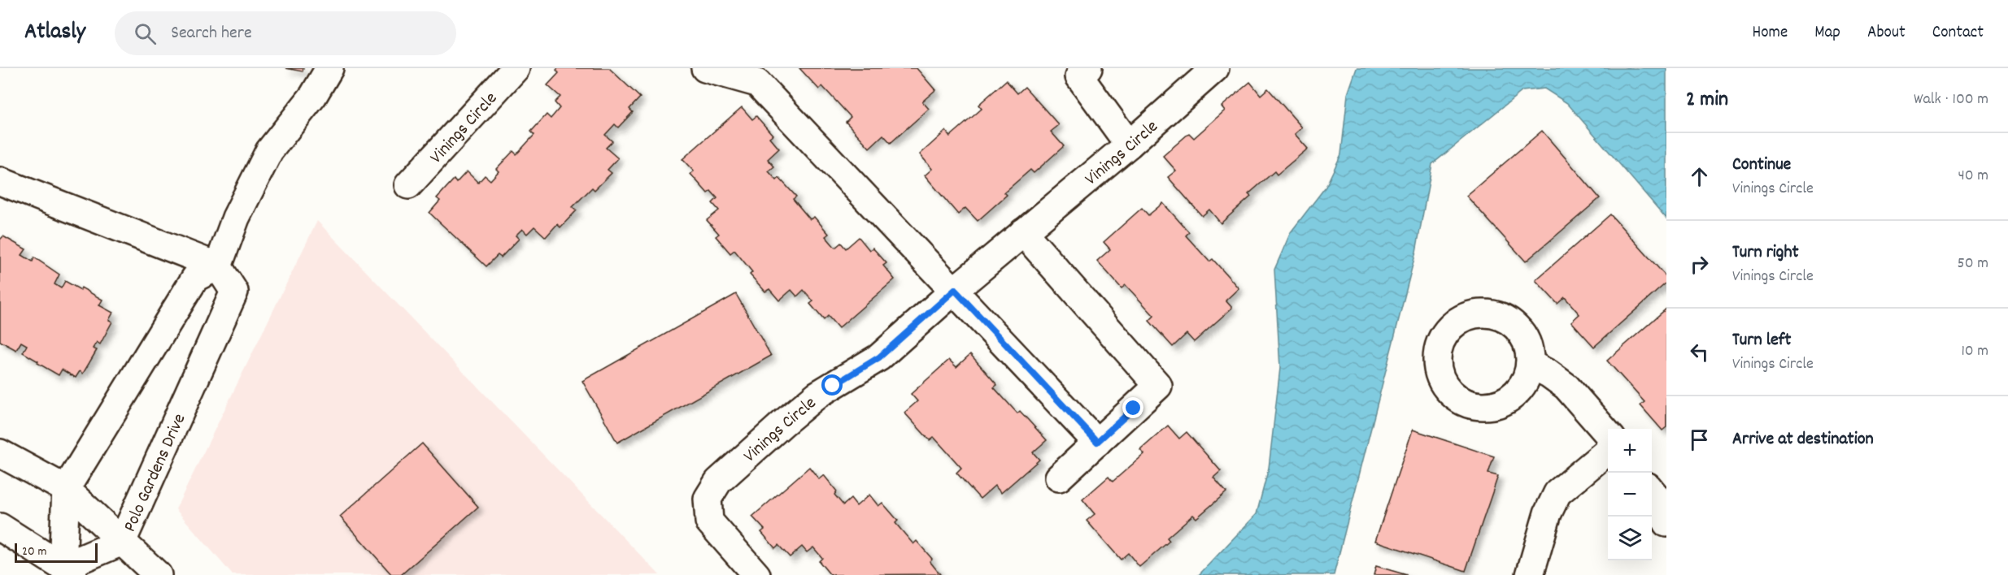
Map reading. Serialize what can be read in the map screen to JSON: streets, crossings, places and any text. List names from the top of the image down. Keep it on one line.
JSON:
{"streets":{"street":["Vinings Circle","Polo Gardens Drive"]},"scale_bar":"20 m","page":{"header":"Atlasly","search":"Search here","nav":["Home","Map","About","Contact"],"heading":["2 min","Walk · 100 m"],"list":[["Continue","Vinings Circle","40 m"],["Turn right","Vinings Circle","50 m"],["Turn left","Vinings Circle","10 m"],"Arrive at destination"],"map_buttons":["+","−"],"scale":"20 m"}}
